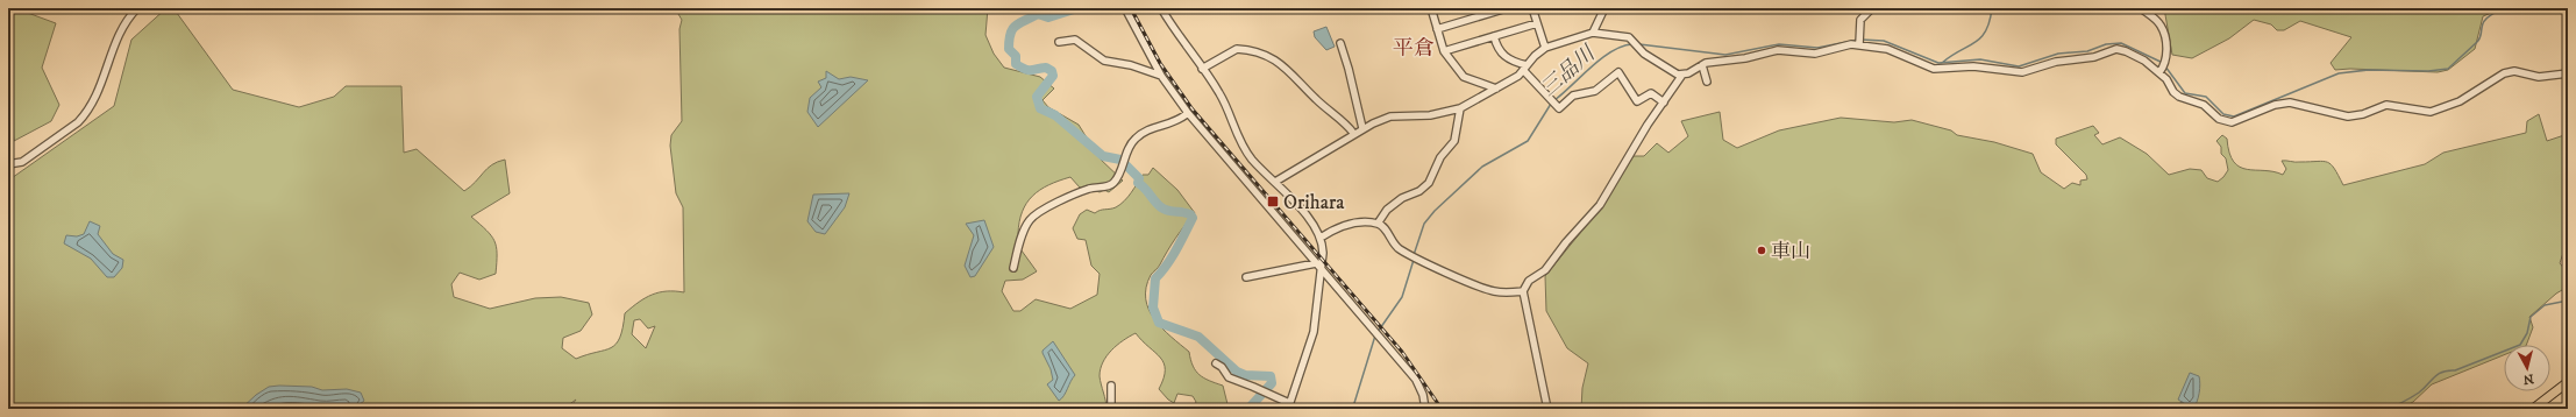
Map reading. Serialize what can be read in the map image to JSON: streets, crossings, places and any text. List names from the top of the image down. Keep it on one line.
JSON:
{"districts":["平倉"],"water":["三品川"],"places":{"transit":["Orihara"],"other":["車山"]},"north":"bottom"}
